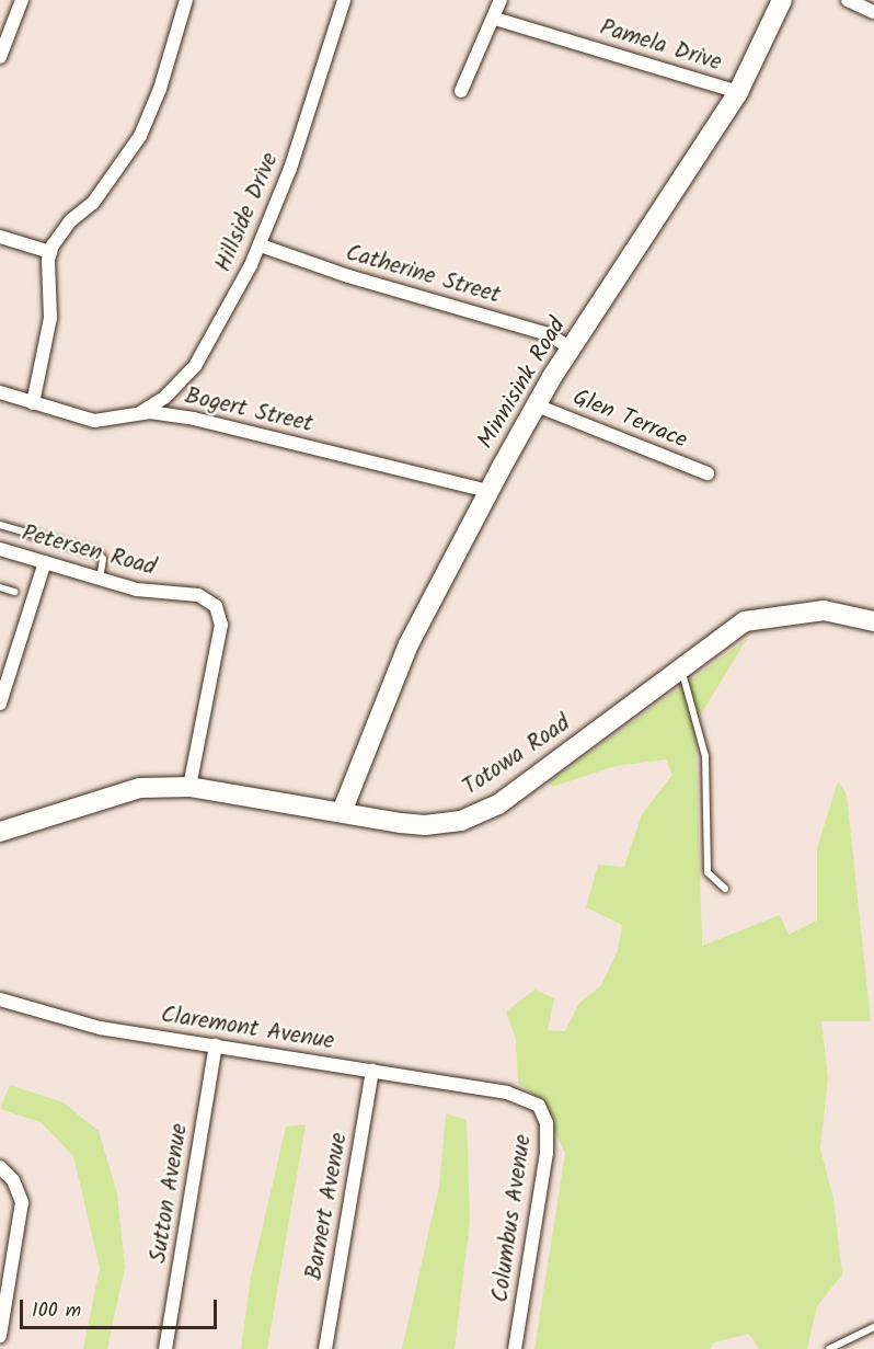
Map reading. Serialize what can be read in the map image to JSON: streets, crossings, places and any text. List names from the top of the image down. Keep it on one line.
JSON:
{"streets":{"main road":["Minnisink Road","Totowa Road"],"street":["Pamela Drive","Hillside Drive","Catherine Street","Bogert Street","Glen Terrace","Petersen Road","Claremont Avenue","Sutton Avenue","Barnert Avenue","Columbus Avenue"]},"crossings":[["Pamela Drive","Minnisink Road"],["Hillside Drive","Catherine Street"],["Hillside Drive","Bogert Street"],["Catherine Street","Minnisink Road"],["Minnisink Road","Bogert Street"],["Minnisink Road","Glen Terrace"],["Minnisink Road","Totowa Road"],["Petersen Road","Totowa Road"],["Claremont Avenue","Sutton Avenue"],["Claremont Avenue","Barnert Avenue"],["Claremont Avenue","Columbus Avenue"]],"scale_bar":"100 m"}
